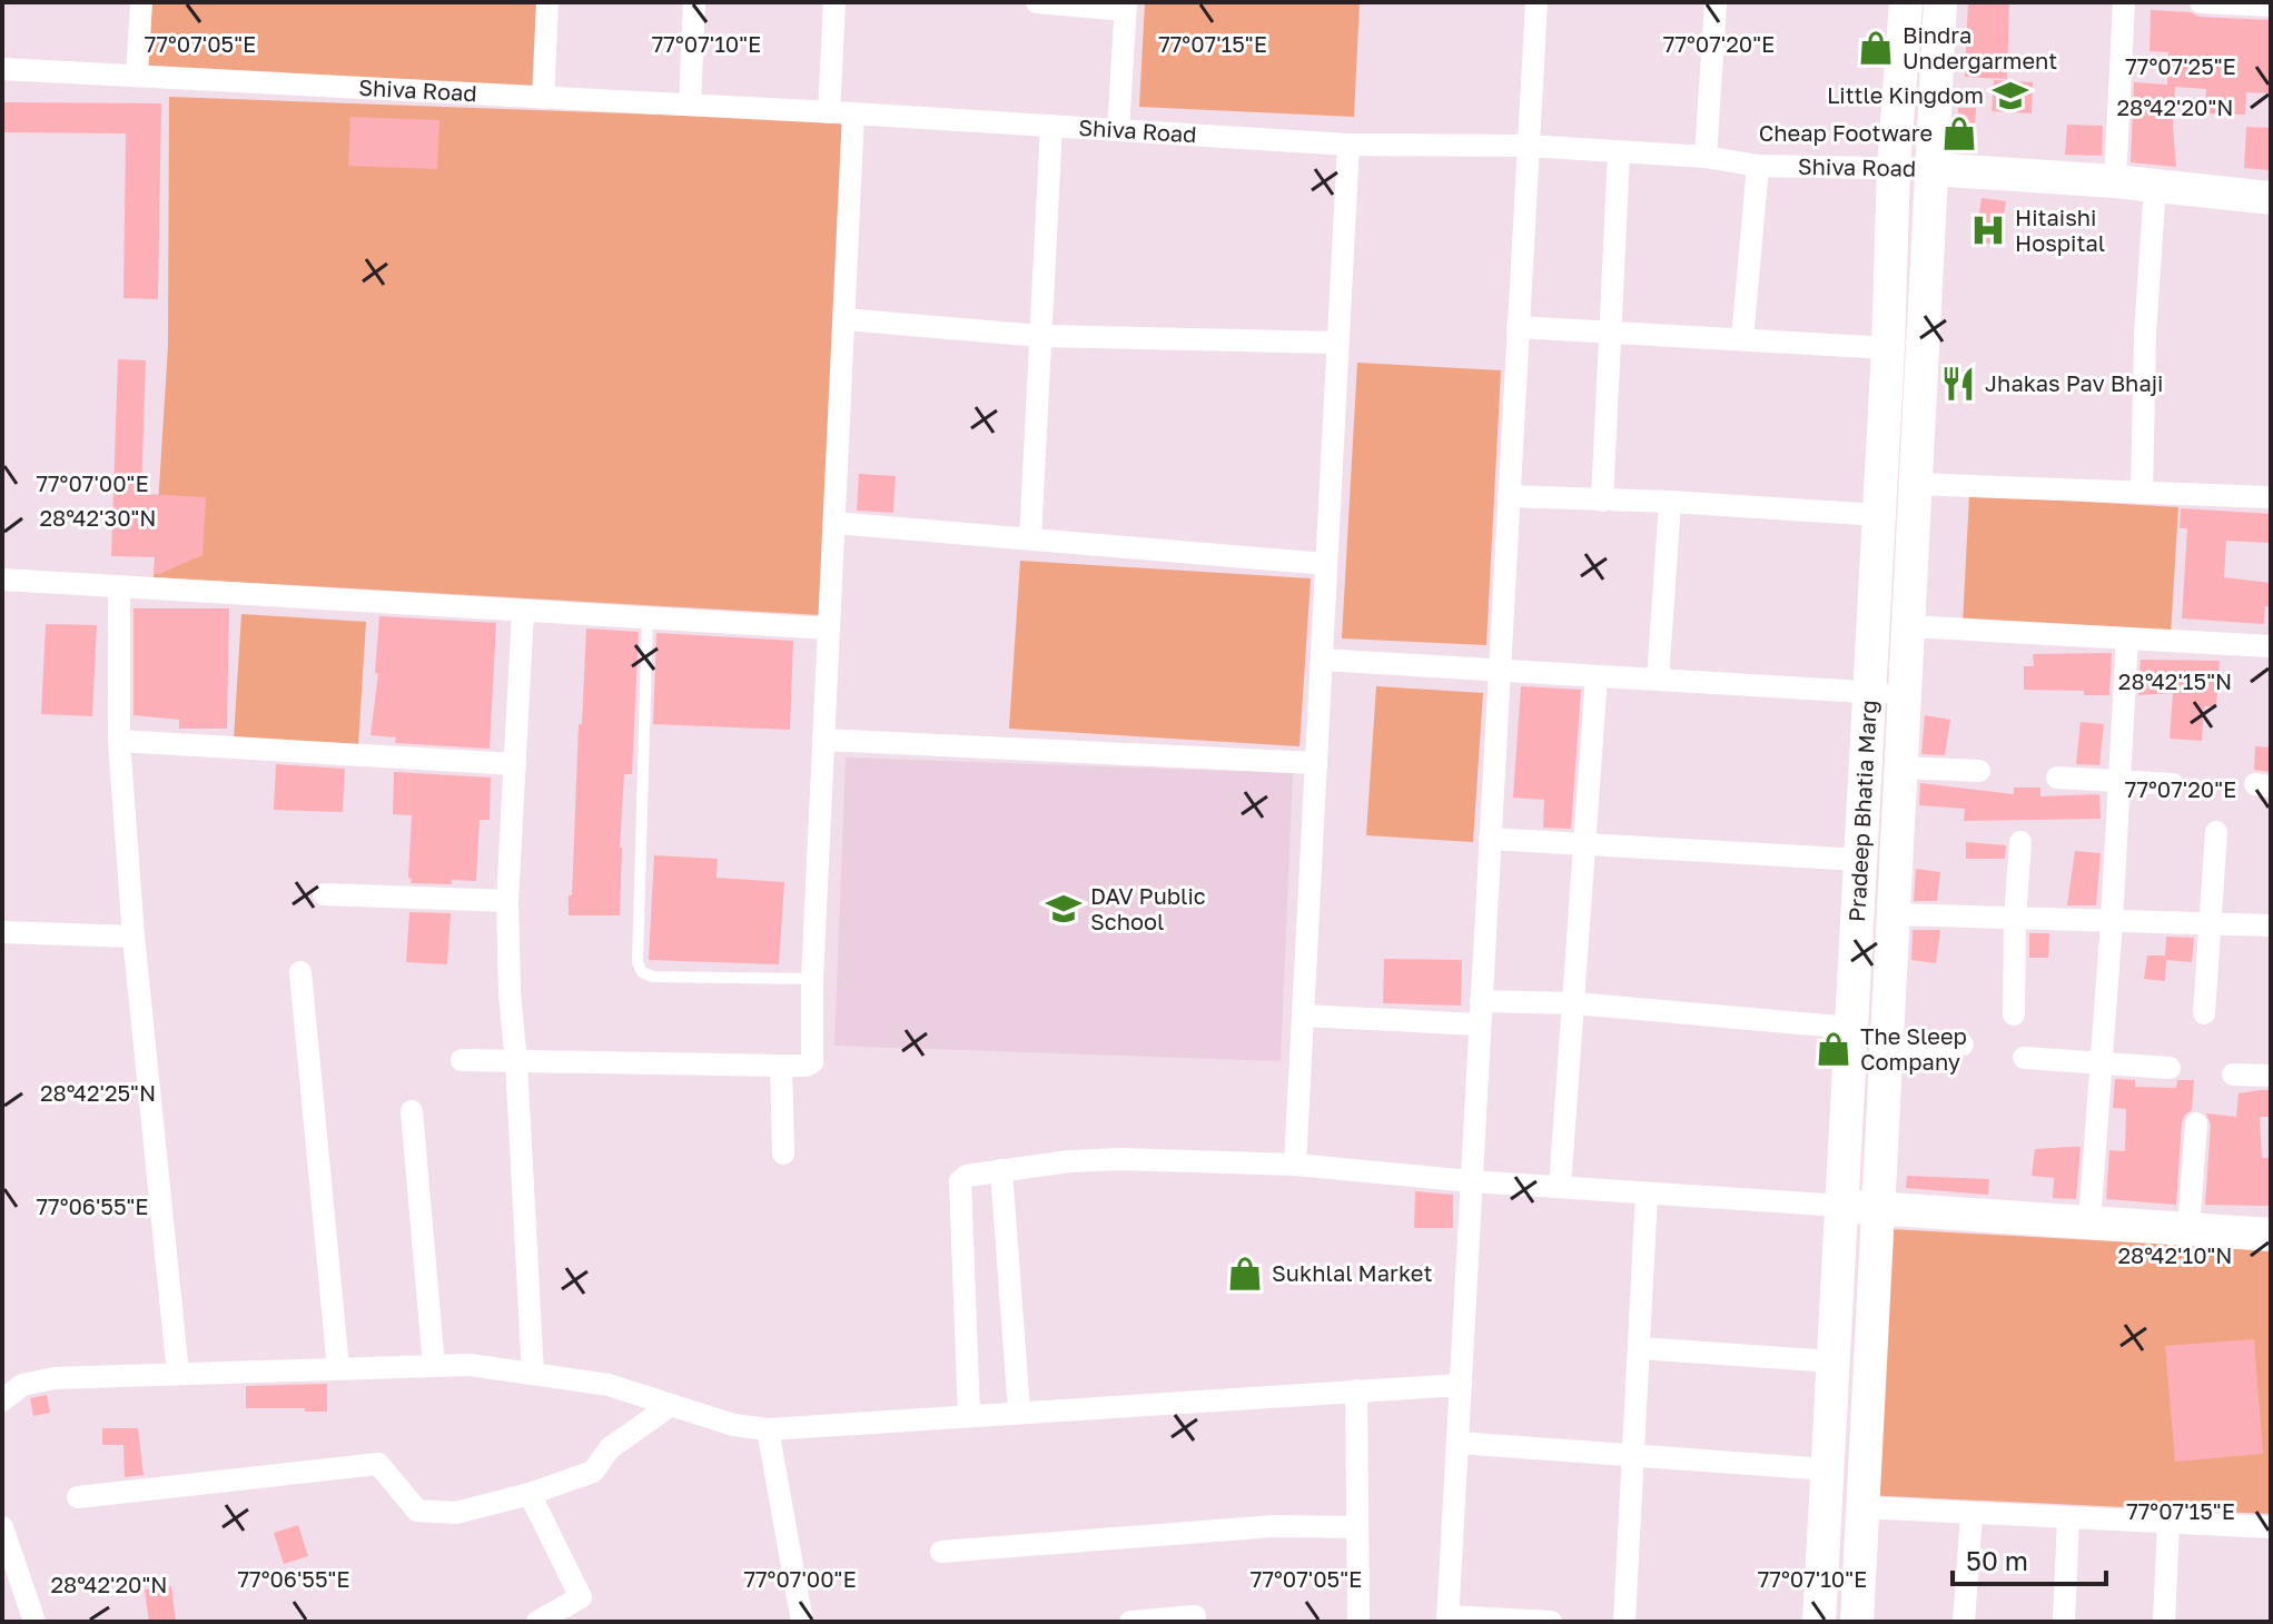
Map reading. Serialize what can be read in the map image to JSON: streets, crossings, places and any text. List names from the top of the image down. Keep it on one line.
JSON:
{"streets":{"street":["Shiva Road","Pradeep Bhatia Marg"]},"crossings":[["Shiva Road","Pradeep Bhatia Marg"]],"places":{"shop":["Bindra Undergarment","Cheap Footware","The Sleep Company","Sukhlal Market"],"school or university":["Little Kingdom","DAV Public School"],"hospital":["Hitaishi Hospital"],"restaurant":["Jhakas Pav Bhaji"]},"scale_bar":"50 m","coordinates":["77°07'15\"E","77°07'20\"E","77°07'05\"E","77°07'10\"E","77°07'25\"E","28°42'20\"N","77°07'00\"E","28°42'30\"N","28°42'15\"N","28°42'25\"N","77°06'55\"E","28°42'10\"N"]}
